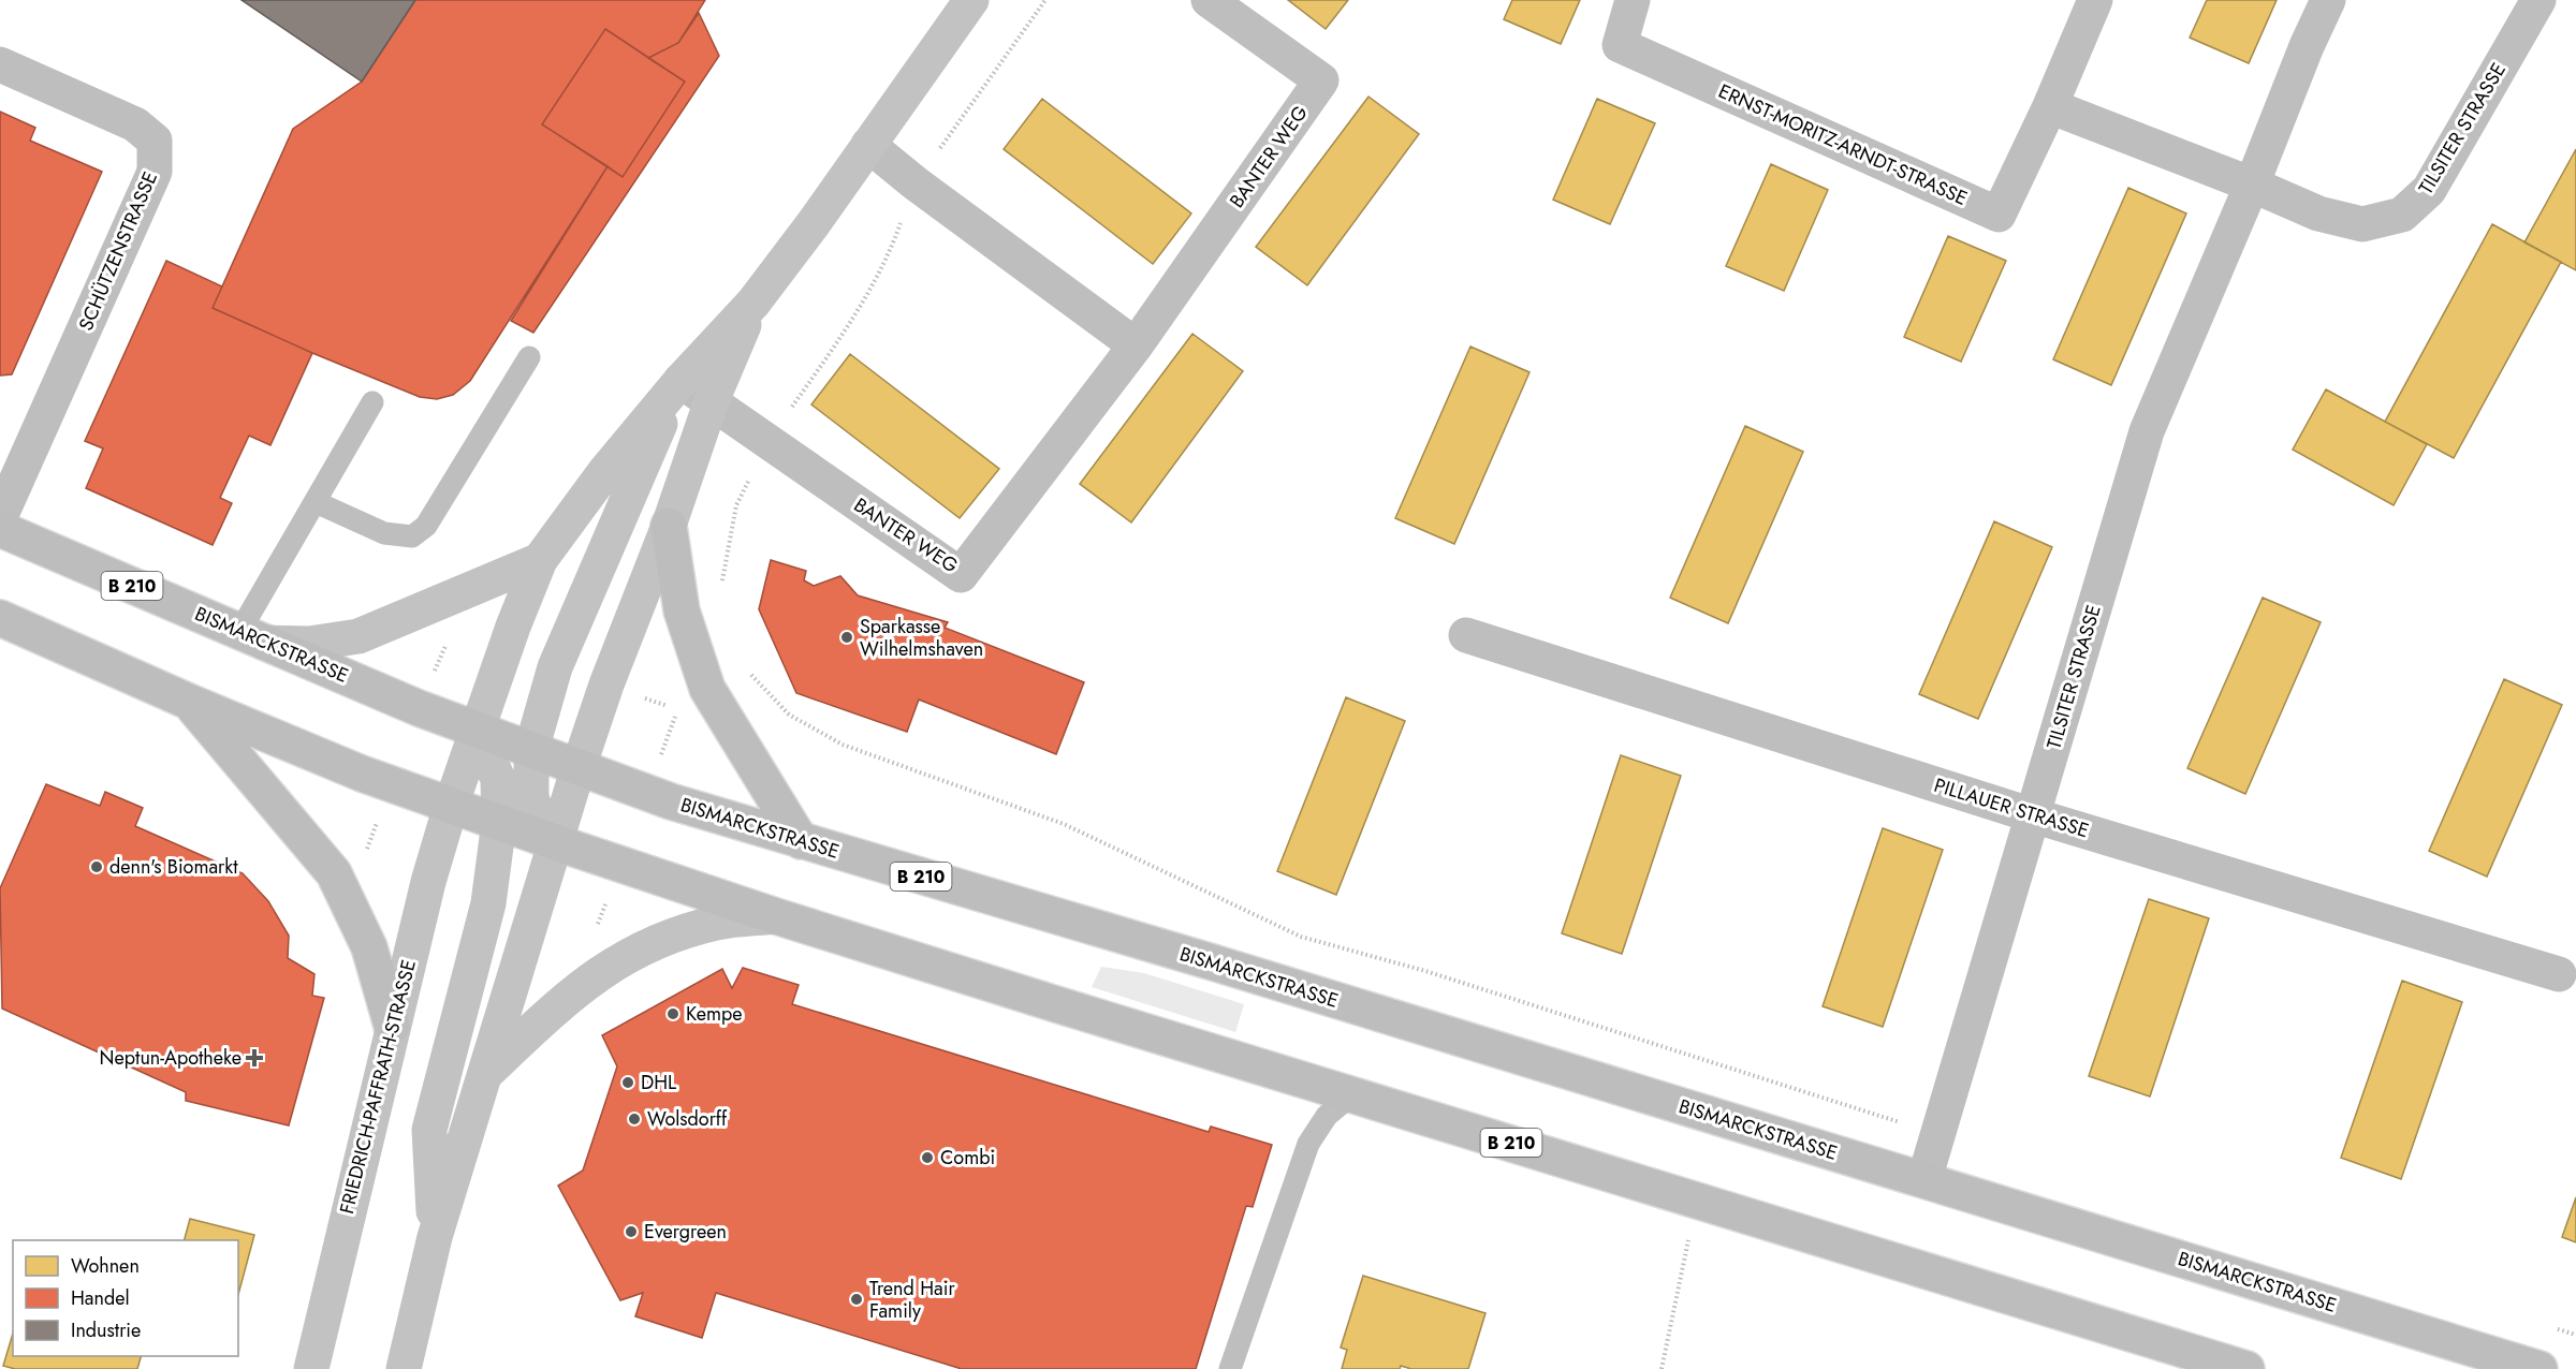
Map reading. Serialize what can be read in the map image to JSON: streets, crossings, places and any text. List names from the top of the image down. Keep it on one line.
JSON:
{"streets":{"main road":["B 210","BISMARCKSTRASSE","FRIEDRICH-PAFFRATH-STRASSE"],"street":["TILSITER STRASSE","ERNST-MORITZ-ARNDT-STRASSE","BANTER WEG","SCHÜTZENSTRASSE","PILLAUER STRASSE"]},"crossings":[["TILSITER STRASSE","BISMARCKSTRASSE"],["TILSITER STRASSE","PILLAUER STRASSE"],["B 210","FRIEDRICH-PAFFRATH-STRASSE"]],"places":{"other":["Sparkasse Wilhelmshaven","denn's Biomarkt","Kempe","DHL","Wolsdorff","Combi","Evergreen","Trend Hair Family"],"health":["Neptun-Apotheke"]},"legend":["Wohnen","Handel","Industrie"]}
